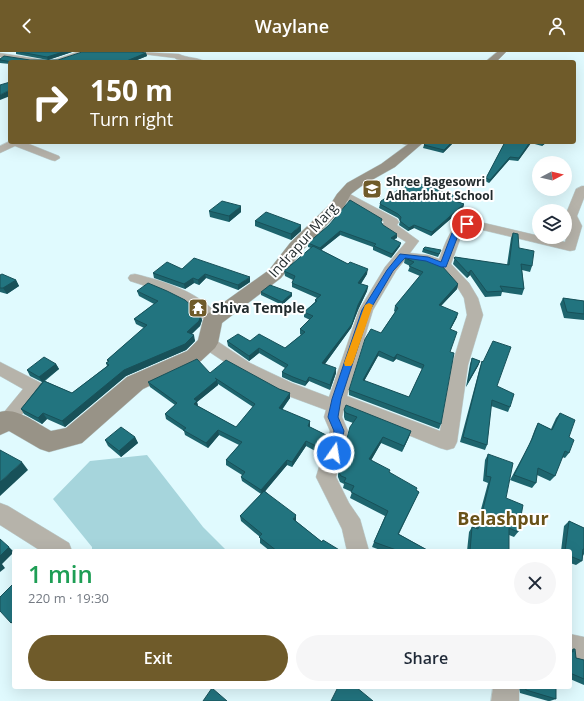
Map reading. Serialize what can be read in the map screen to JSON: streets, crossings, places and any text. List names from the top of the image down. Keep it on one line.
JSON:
{"streets":{"street":["Indrapur Marg"]},"districts":["Belashpur"],"places":{"school or university":["Shree Bagesowri Adharbhut School"],"temple":["Shiva Temple"]},"north":"right","page":{"header":"Waylane","turn":["150 m","Turn right"],"heading":["1 min","220 m · 19:30"],"buttons":["Exit","Share"]}}
